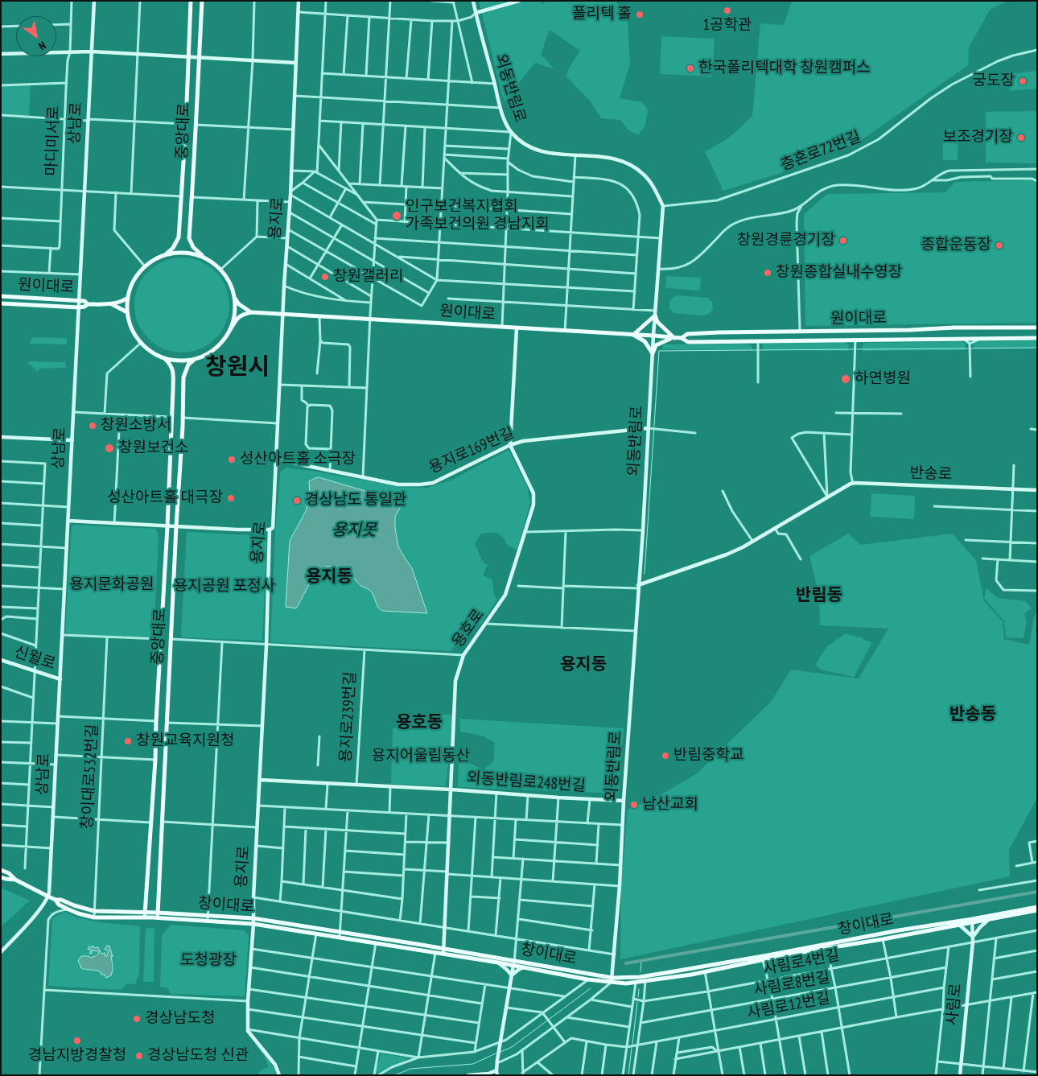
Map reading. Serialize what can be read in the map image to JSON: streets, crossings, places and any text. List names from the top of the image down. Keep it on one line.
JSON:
{"streets":{"main road":["외동반림로","상남로","중앙대로","용지로","원이대로","용지로169번길","반송로","용호로","신월로","용지로239번길","외동반림로248번길","창이대로","사림로"],"street":["마디미서로","충혼로72번길","창이대로532번길","사림로4번길","사림로8번길","사림로12번길"]},"crossings":[["외동반림로","충혼로72번길"],["외동반림로","원이대로"],["외동반림로","용지로169번길"],["외동반림로","외동반림로248번길"],["외동반림로","창이대로"],["상남로","원이대로"],["상남로","신월로"],["상남로","창이대로"],["중앙대로","원이대로"],["중앙대로","창이대로"],["용지로","원이대로"],["용지로","용지로169번길"],["용지로","용지로239번길"],["용지로","창이대로"],["원이대로","용호로"],["용지로169번길","용호로"],["용호로","용지로239번길"],["용호로","외동반림로248번길"],["용호로","창이대로"],["용지로239번길","외동반림로248번길"],["창이대로532번길","창이대로"],["창이대로","사림로"],["사림로4번길","사림로"]],"districts":["창원시","용지동","반림동","용지동","반송동","용호동"],"water":["용지못"],"parks":["용지문화공원","용지공원 포정사","용지어울림동산","도청광장"],"places":["1공학관","폴리텍 홀","한국폴리텍대학 창원캠퍼스","궁도장","보조경기장","인구보건복지협회 가족보건의원 경남지회","창원경륜경기장","종합운동장","창원종합실내수영장","창원갤러리","하연병원","창원소방서","창원보건소","성산아트홀 소극장","성산아트홀 대극장","경상남도 통일관","창원교육지원청","반림중학교","남산교회","경상남도청","경남지방경찰청","경상남도청 신관"],"north":"bottom right"}
